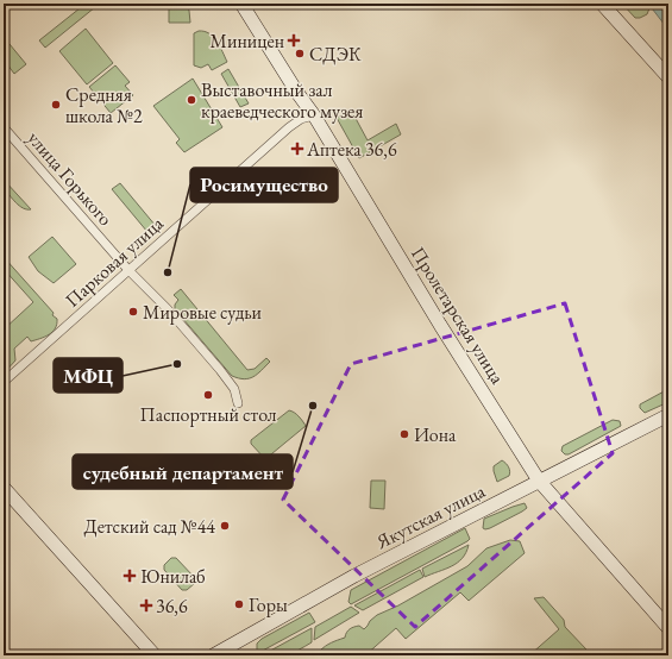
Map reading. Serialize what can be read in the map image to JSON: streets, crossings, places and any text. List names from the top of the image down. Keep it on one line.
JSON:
{"streets":{"street":["улица Горького","Парковая улица","Пролетарская улица","Якутская улица"]},"crossings":[["улица Горького","Парковая улица"],["Парковая улица","Пролетарская улица"],["Пролетарская улица","Якутская улица"]],"places":{"health":["Миницен","Аптека 36,6","Юнилаб","36,6"],"other":["СДЭК","Выставочный зал краеведческого музея","Средняя школа №2","Росимущество","Мировые судьи","МФЦ","Паспортный стол","судебный департамент","Иона","Детский сад №44","Горы"]}}
